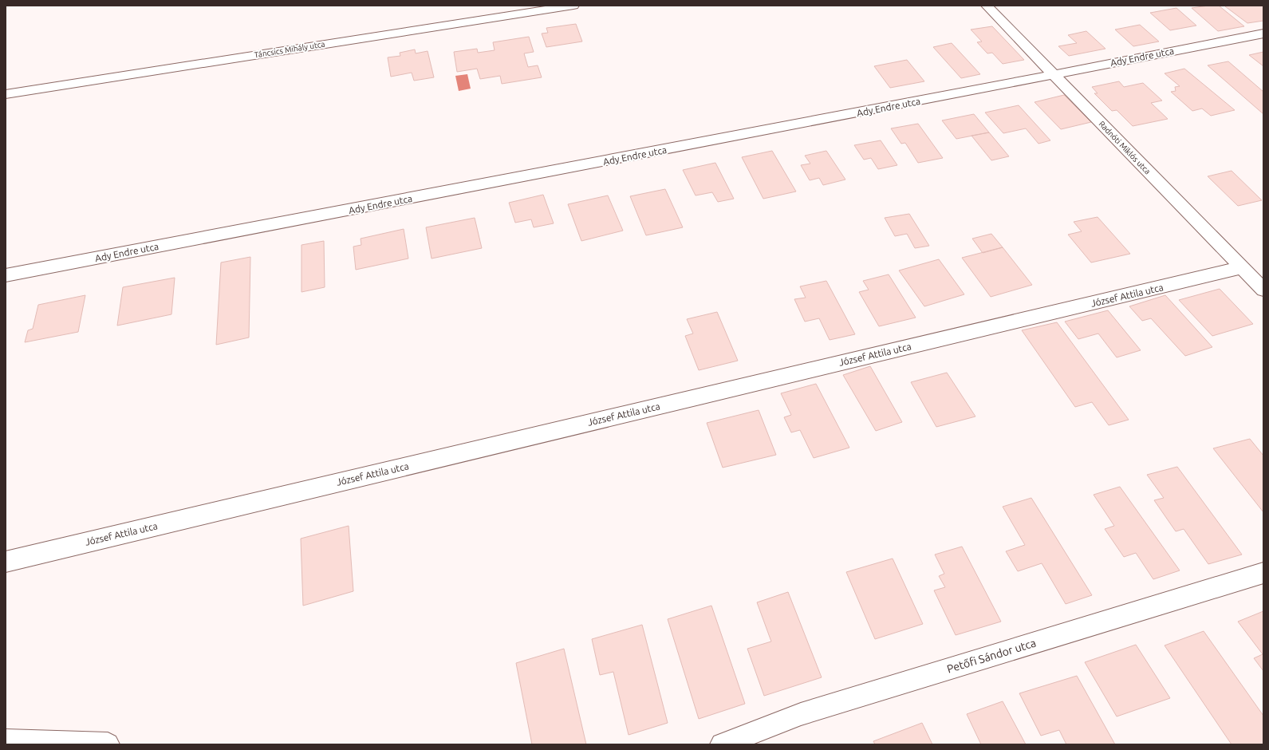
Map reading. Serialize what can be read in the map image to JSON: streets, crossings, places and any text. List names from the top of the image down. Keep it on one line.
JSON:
{"streets":{"street":["Táncsics Mihály utca","Ady Endre utca","Radnóti Miklós utca","József Attila utca","Petőfi Sándor utca"]},"crossings":[["Ady Endre utca","Radnóti Miklós utca"],["Radnóti Miklós utca","József Attila utca"]]}
